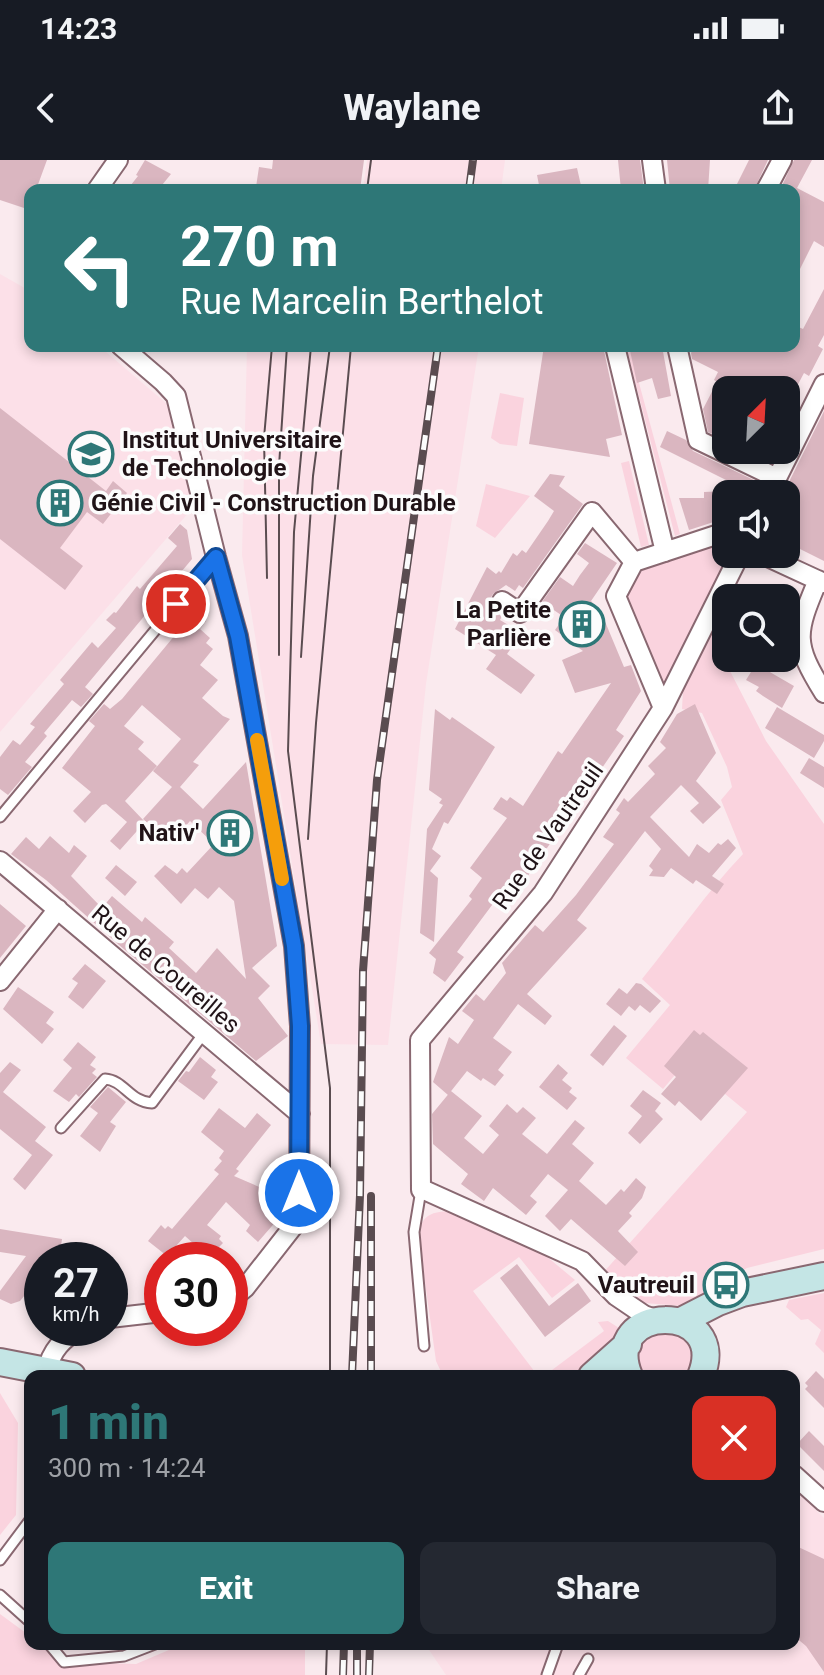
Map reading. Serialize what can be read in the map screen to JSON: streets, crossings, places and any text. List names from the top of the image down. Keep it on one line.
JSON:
{"streets":{"street":["Rue de Vautreuil","Rue de Coureilles"]},"places":{"school or university":["Institut Universitaire de Technologie"],"building":["Génie Civil - Construction Durable","La Petite Parlière","Nativ'"],"bus stop":["Vautreuil"]},"north":"top right","page":{"status":"14:23","header":"Waylane","turn":["270 m","Rue Marcelin Berthelot"],"speed":"27 km/h","limit":"30","heading":["1 min","300 m · 14:24"],"buttons":["Exit","Share"]}}
